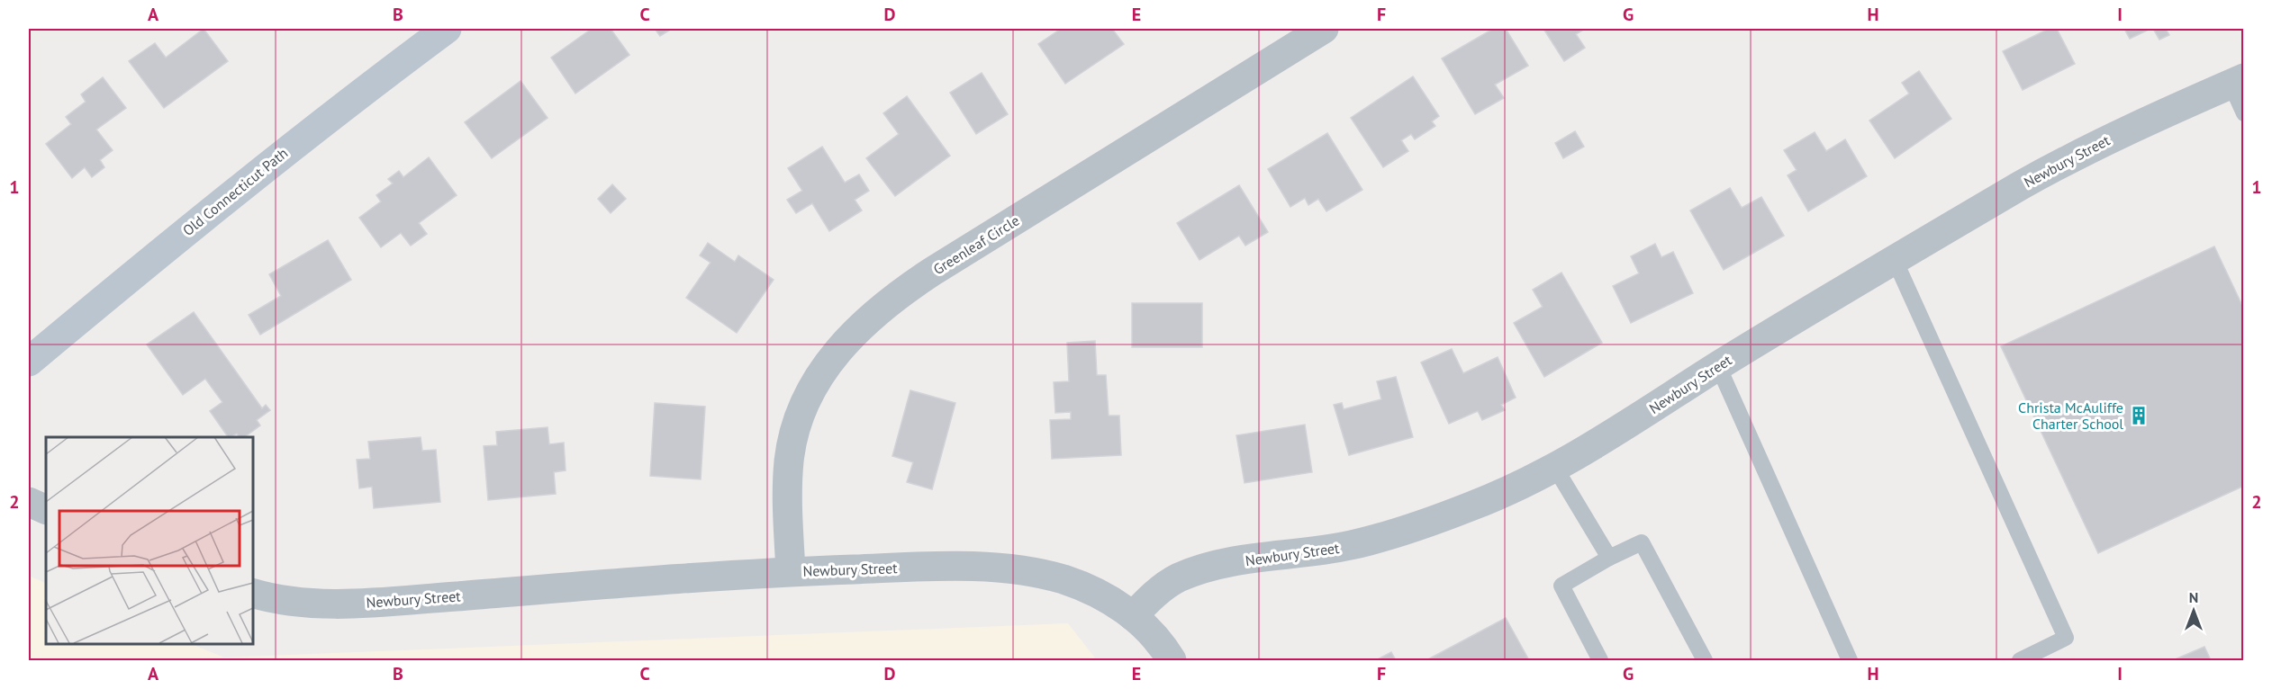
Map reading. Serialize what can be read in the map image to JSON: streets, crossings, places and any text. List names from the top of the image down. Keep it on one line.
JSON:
{"streets":{"main road":["Old Connecticut Path"],"street":["Newbury Street","Greenleaf Circle"]},"crossings":[["Newbury Street","Greenleaf Circle"]],"places":{"building":["Christa McAuliffe Charter School"]},"north":"top","grid":{"columns":["A","B","C","D","E","F","G","H","I"],"rows":["1","2"]}}
